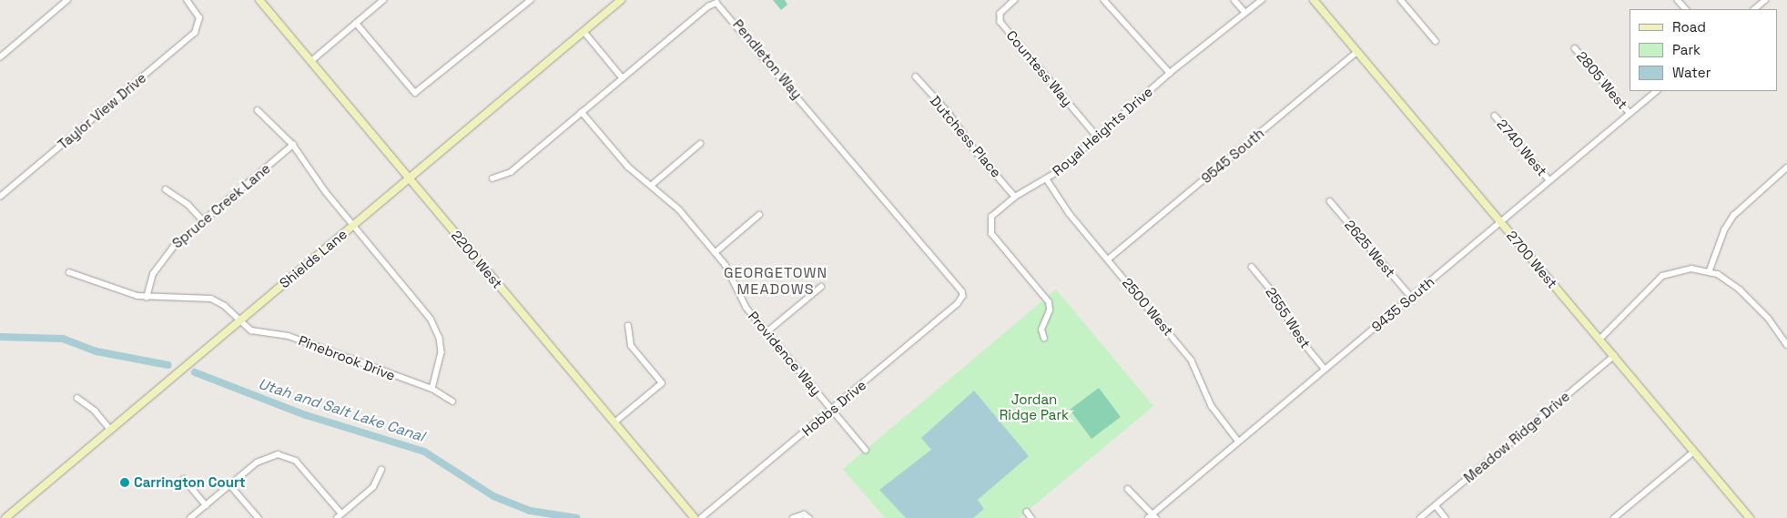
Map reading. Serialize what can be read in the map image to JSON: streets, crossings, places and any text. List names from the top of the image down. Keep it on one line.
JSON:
{"streets":{"main road":["Shields Lane","2200 West","2700 West"],"street":["Pendleton Way","Countess Way","2805 West","Taylor View Drive","Royal Heights Drive","Dutchess Place","2740 West","9545 South","Spruce Creek Lane","2625 West","9435 South","2500 West","2555 West","Providence Way","Pinebrook Drive","Hobbs Drive","Meadow Ridge Drive"]},"crossings":[["Pendleton Way","Providence Way"],["Pendleton Way","Hobbs Drive"],["Countess Way","Royal Heights Drive"],["2805 West","9435 South"],["Royal Heights Drive","Dutchess Place"],["Royal Heights Drive","2500 West"],["2740 West","9435 South"],["9545 South","2700 West"],["9545 South","2500 West"],["Spruce Creek Lane","Pinebrook Drive"],["2625 West","9435 South"],["Shields Lane","2200 West"],["Shields Lane","Pinebrook Drive"],["2700 West","9435 South"],["2700 West","Meadow Ridge Drive"],["9435 South","2500 West"],["9435 South","2555 West"],["Providence Way","Hobbs Drive"]],"districts":["GEORGETOWN MEADOWS"],"water":["Utah and Salt Lake Canal"],"parks":["Jordan Ridge Park"],"places":["Carrington Court"],"legend":["Road","Park","Water"]}
